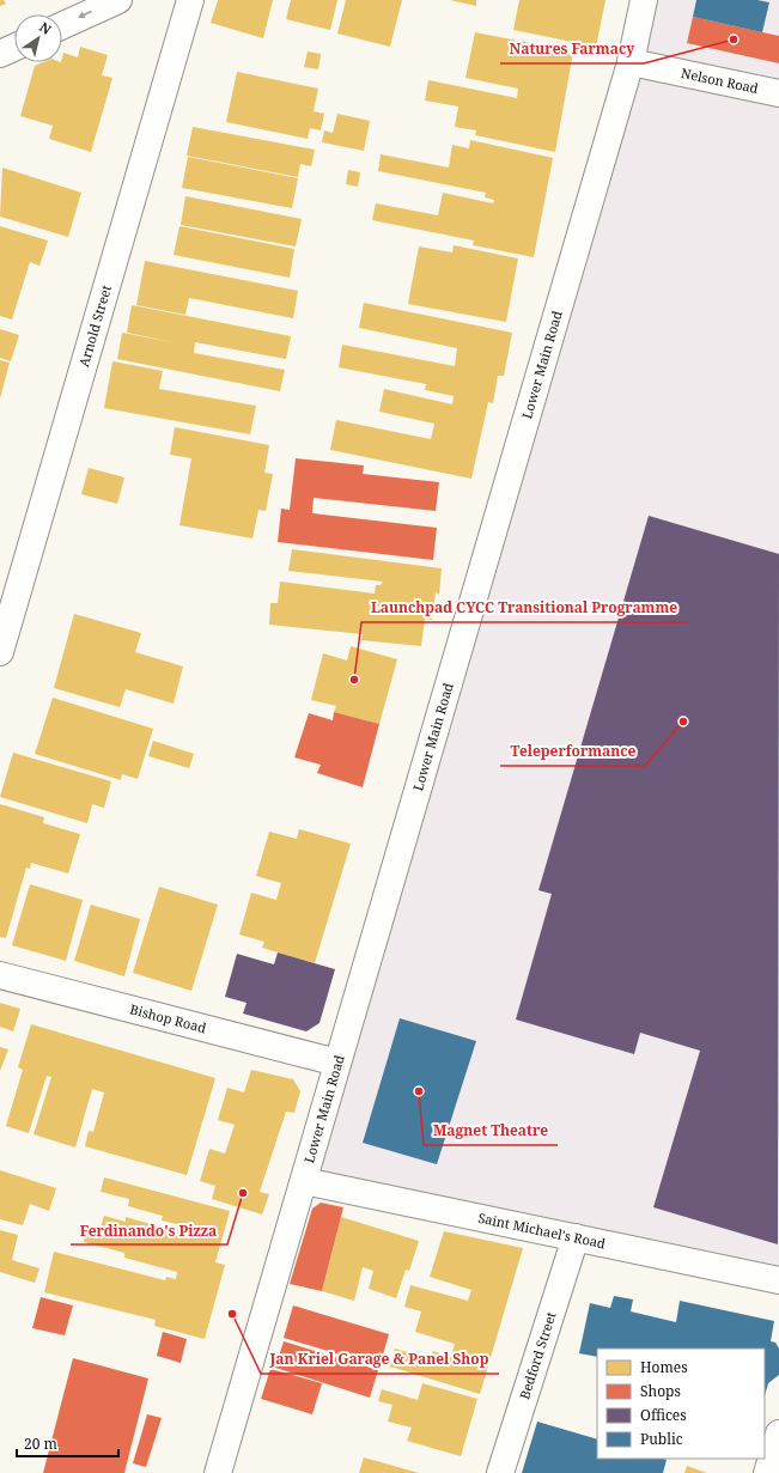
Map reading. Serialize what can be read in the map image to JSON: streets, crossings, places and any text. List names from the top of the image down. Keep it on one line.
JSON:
{"streets":{"street":["Nelson Road","Arnold Street","Lower Main Road","Bishop Road","Saint Michael's Road","Bedford Street"]},"crossings":[["Nelson Road","Lower Main Road"],["Lower Main Road","Bishop Road"],["Lower Main Road","Saint Michael's Road"],["Saint Michael's Road","Bedford Street"]],"places":["Natures Farmacy","Launchpad CYCC Transitional Programme","Teleperformance","Magnet Theatre","Ferdinando's Pizza","Jan Kriel Garage & Panel Shop"],"legend":["Homes","Shops","Offices","Public"],"scale_bar":"20 m","north":"top right"}
